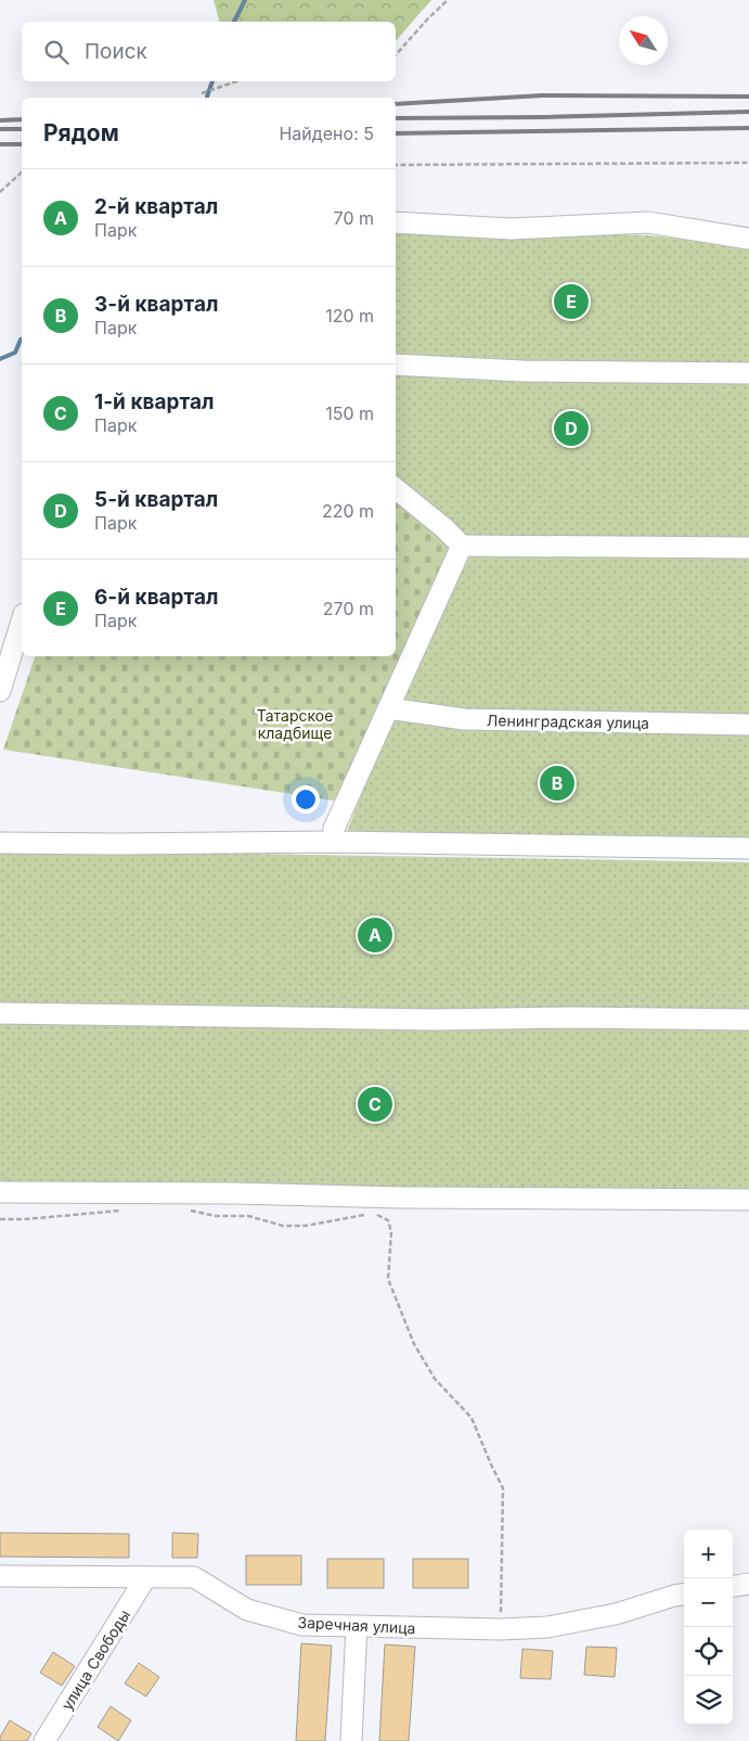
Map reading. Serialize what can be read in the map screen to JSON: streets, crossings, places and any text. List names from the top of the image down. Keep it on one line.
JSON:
{"streets":{"street":["Ленинградская улица","Заречная улица","улица Свободы"]},"crossings":[["Заречная улица","улица Свободы"]],"parks":["Татарское кладбище"],"north":"top left","page":{"search":"Поиск","heading":["Рядом","Найдено: 5"],"list":[{"mark":"A","name":"2-й квартал","note":"Парк","value":"70 m"},{"mark":"B","name":"3-й квартал","note":"Парк","value":"120 m"},{"mark":"C","name":"1-й квартал","note":"Парк","value":"150 m"},{"mark":"D","name":"5-й квартал","note":"Парк","value":"220 m"},{"mark":"E","name":"6-й квартал","note":"Парк","value":"270 m"}],"pins":["E","D","B","A","C"],"map_buttons":["+","−"]}}
